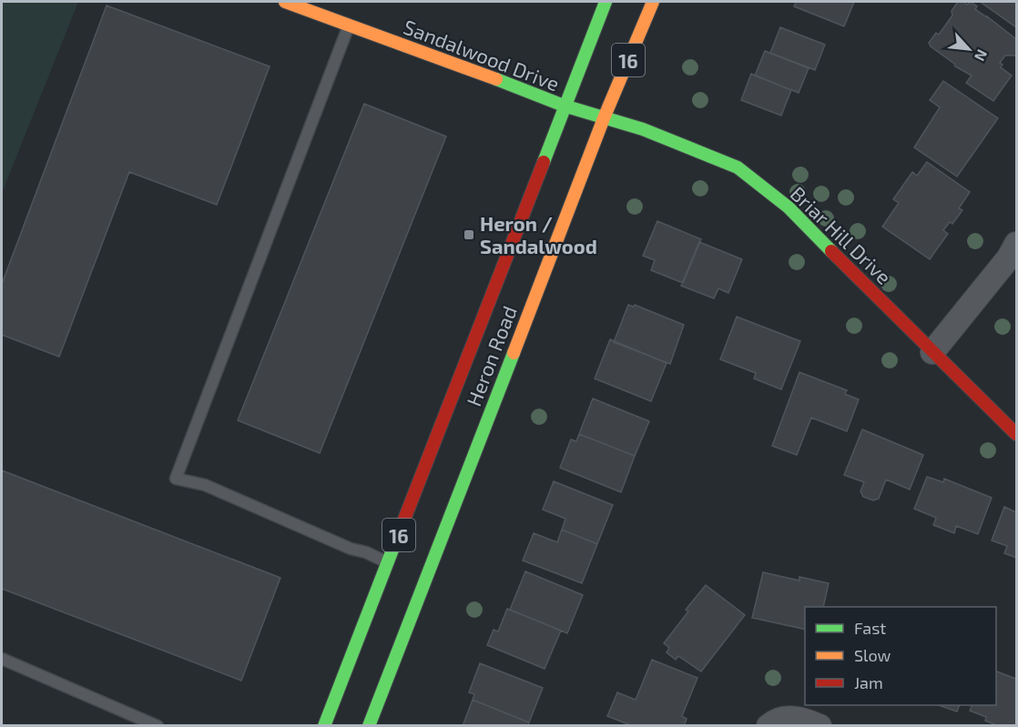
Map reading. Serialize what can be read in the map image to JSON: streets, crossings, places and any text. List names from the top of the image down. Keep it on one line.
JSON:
{"streets":{"main road":["Sandalwood Drive","16","Briar Hill Drive","Heron Road"]},"crossings":[["Sandalwood Drive","Briar Hill Drive"],["Sandalwood Drive","Heron Road"],["Briar Hill Drive","Heron Road"]],"places":{"transit":["Heron / Sandalwood"]},"legend":["Fast","Slow","Jam"],"north":"bottom right"}
